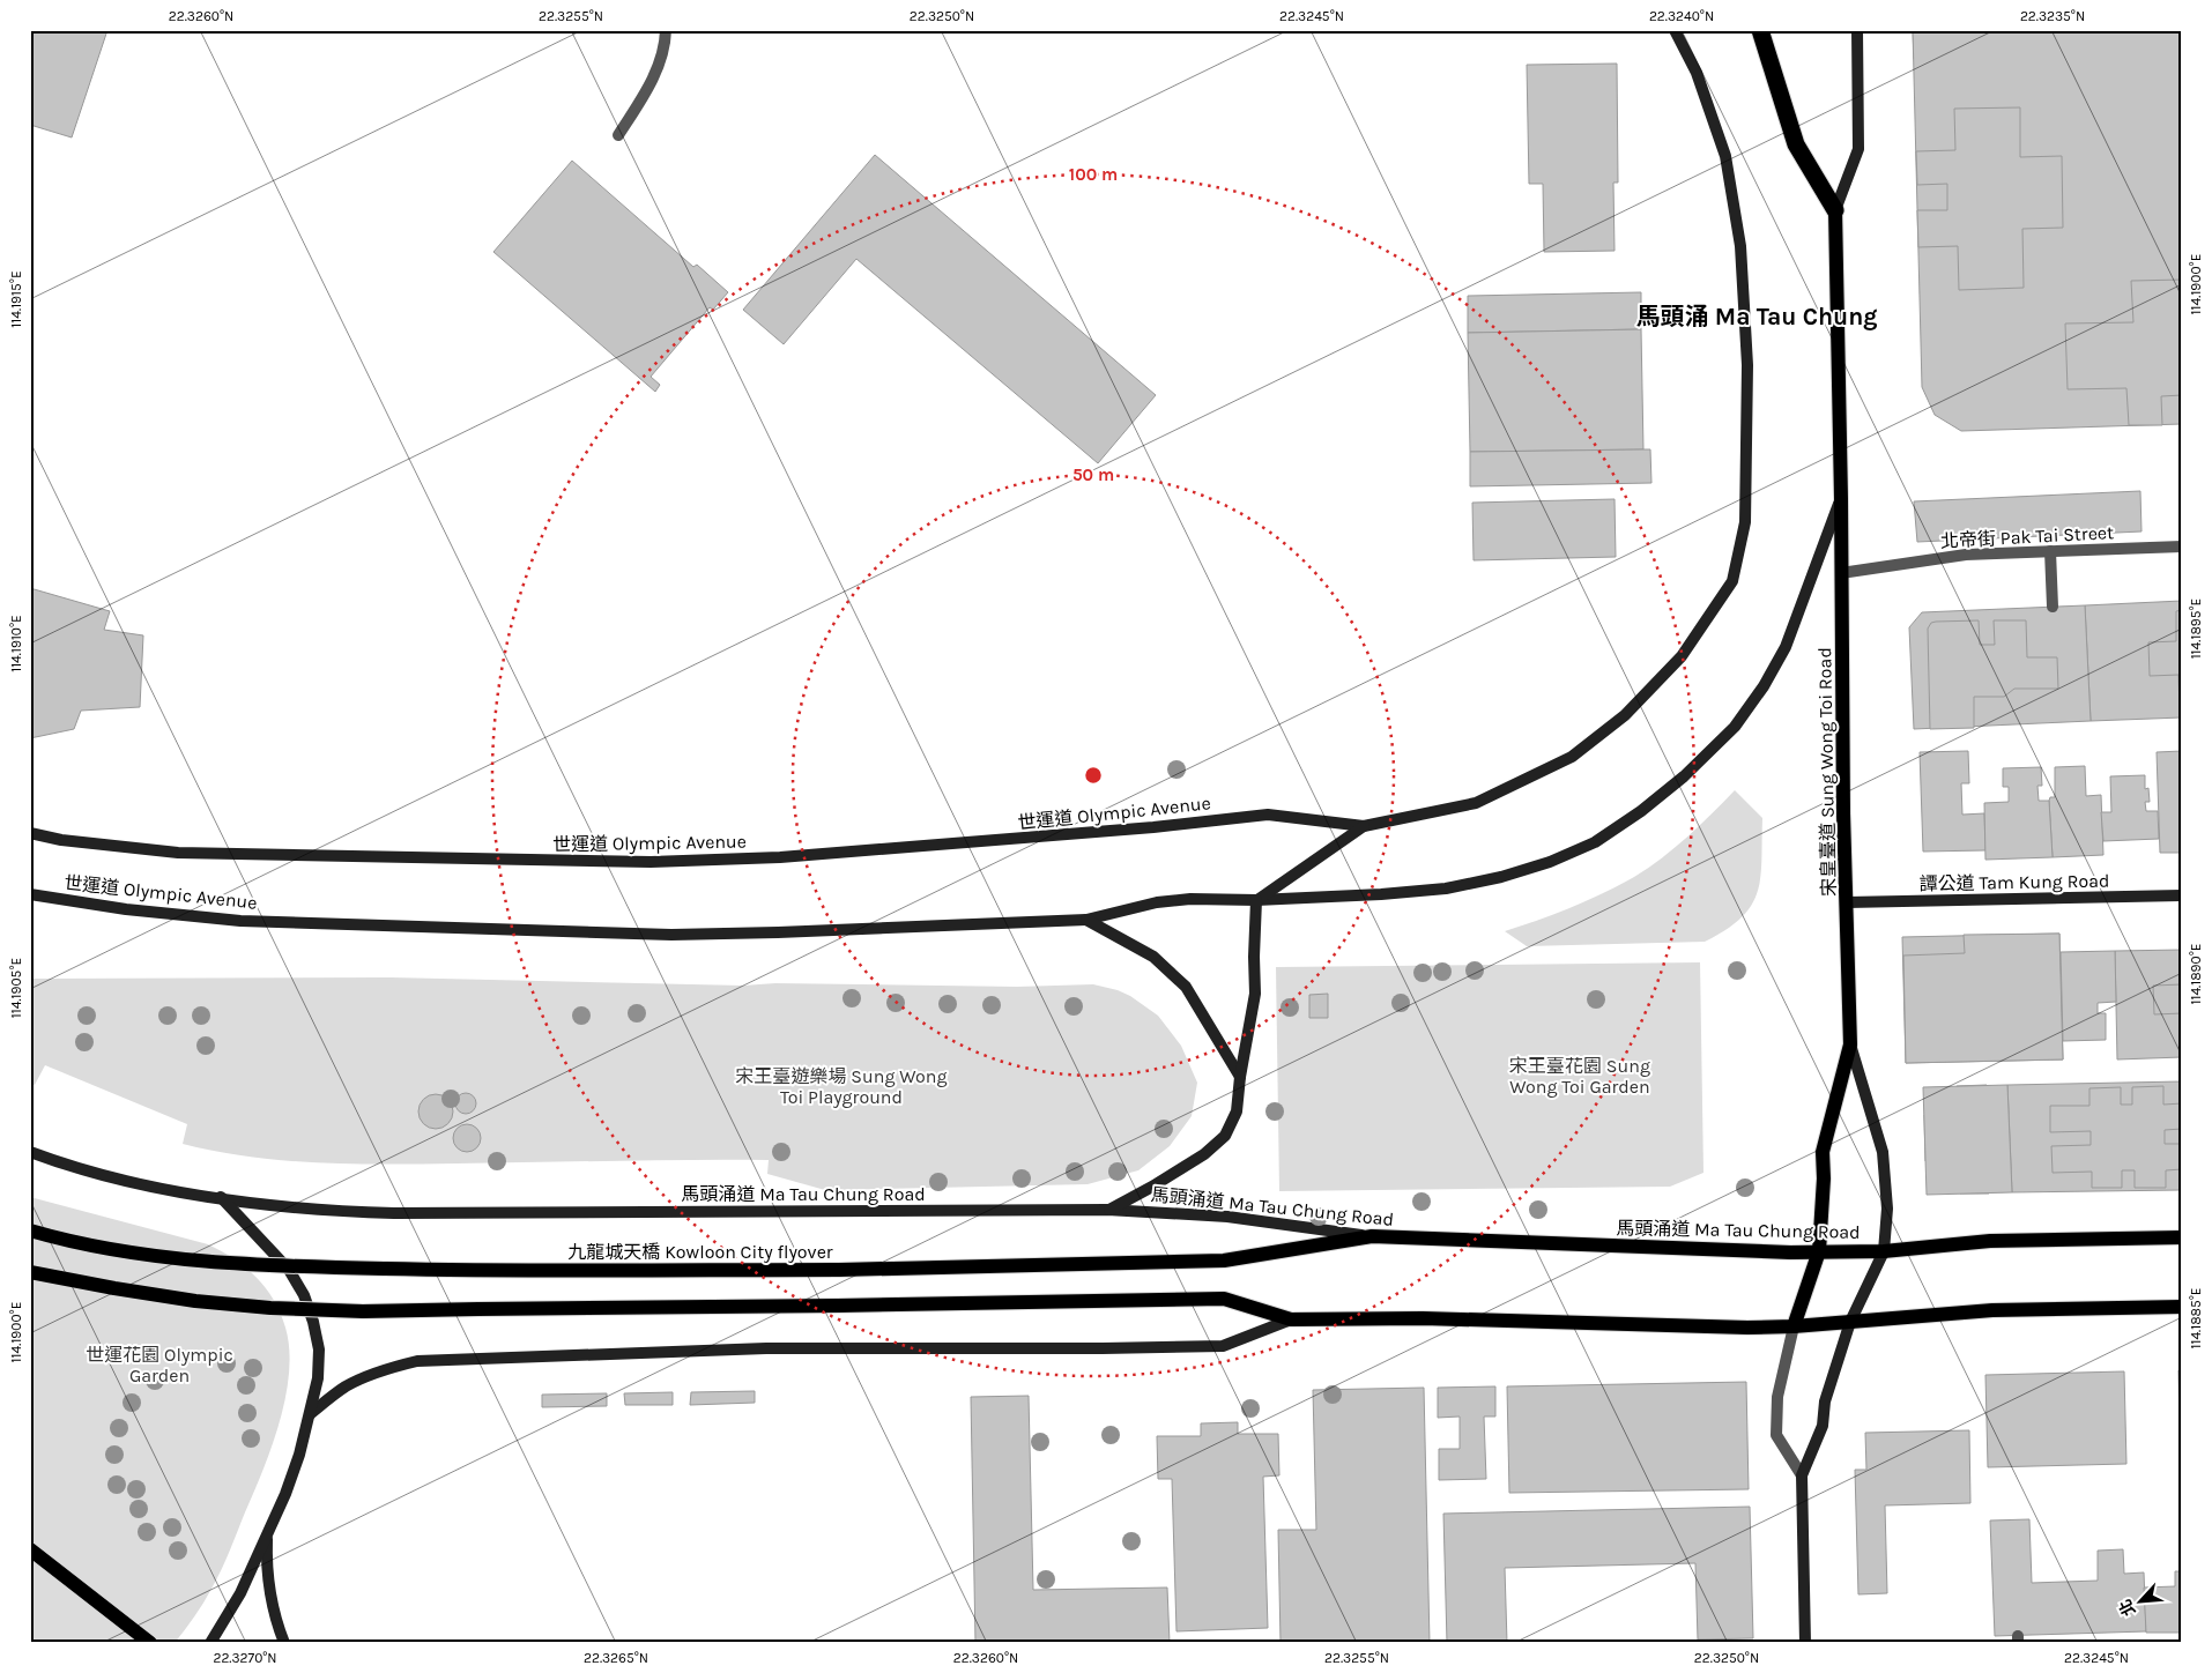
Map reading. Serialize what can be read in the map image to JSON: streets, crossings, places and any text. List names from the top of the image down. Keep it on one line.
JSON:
{"streets":{"main road":["宋皇臺道 Sung Wong Toi Road","世運道 Olympic Avenue","譚公道 Tam Kung Road","馬頭涌道 Ma Tau Chung Road","九龍城天橋 Kowloon City flyover"],"street":["北帝街 Pak Tai Street"]},"crossings":[["北帝街 Pak Tai Street","宋皇臺道 Sung Wong Toi Road"],["宋皇臺道 Sung Wong Toi Road","世運道 Olympic Avenue"],["宋皇臺道 Sung Wong Toi Road","譚公道 Tam Kung Road"],["宋皇臺道 Sung Wong Toi Road","馬頭涌道 Ma Tau Chung Road"],["馬頭涌道 Ma Tau Chung Road","九龍城天橋 Kowloon City flyover"]],"districts":["馬頭涌 Ma Tau Chung"],"parks":["宋王臺花園 Sung Wong Toi Garden","宋王臺遊樂場 Sung Wong Toi Playground","世運花園 Olympic Garden"],"north":"bottom left","coordinates":["22.3260°N","22.3255°N","22.3250°N","22.3245°N","22.3240°N","22.3235°N","114.1900°E","114.1915°E","114.1895°E","114.1910°E","114.1890°E","114.1905°E","114.1885°E","22.3270°N","22.3265°N"],"rings":["100 m","50 m"]}
